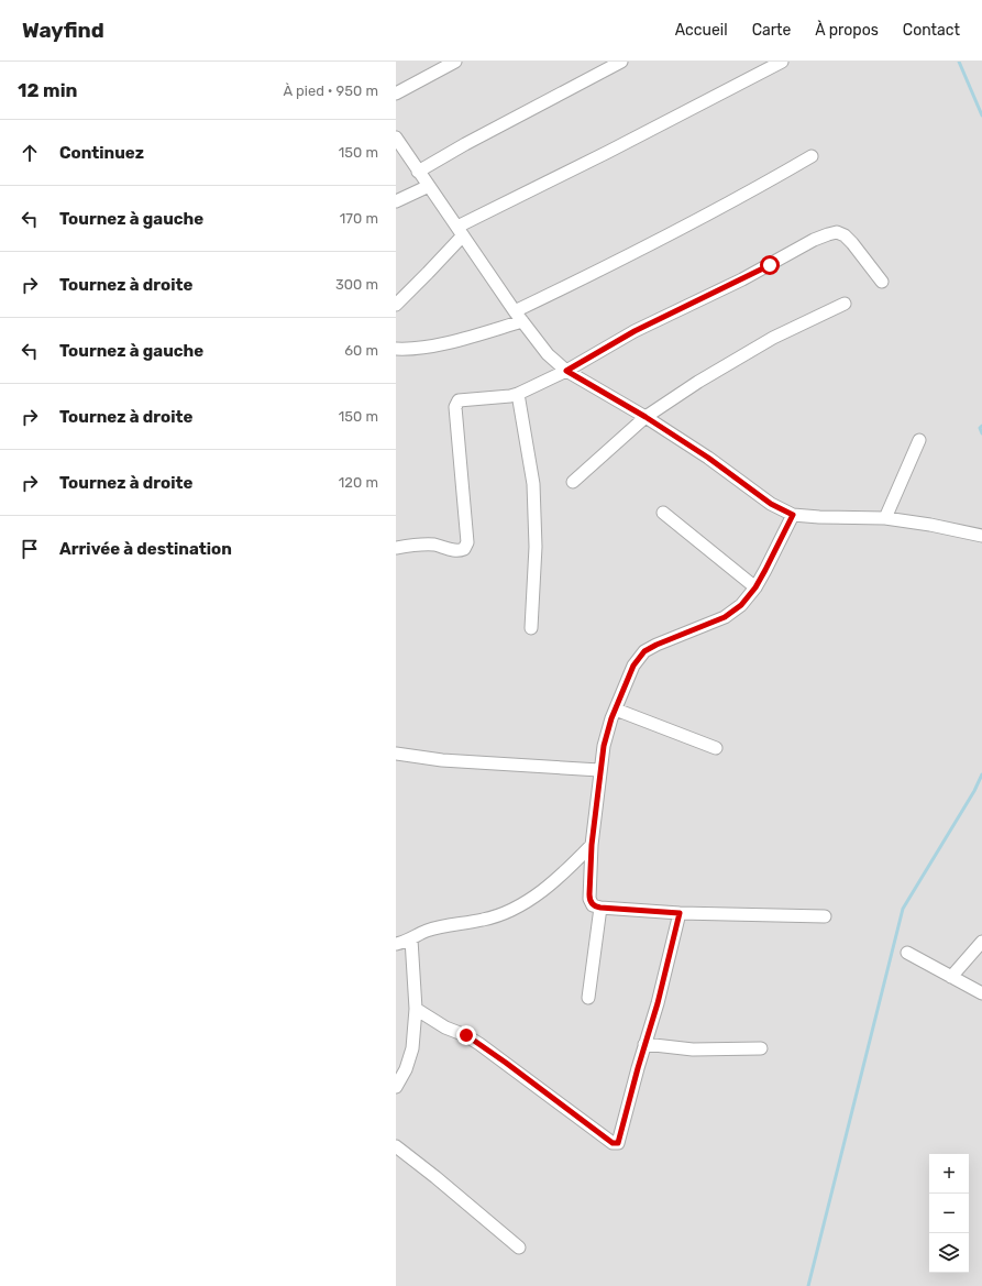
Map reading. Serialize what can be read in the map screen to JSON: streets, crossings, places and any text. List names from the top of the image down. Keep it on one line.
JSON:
{"page":{"header":"Wayfind","nav":["Accueil","Carte","À propos","Contact"],"heading":["12 min","À pied · 950 m"],"list":[["Continuez","150 m"],["Tournez à gauche","170 m"],["Tournez à droite","300 m"],["Tournez à gauche","60 m"],["Tournez à droite","150 m"],["Tournez à droite","120 m"],"Arrivée à destination"],"map_buttons":["+","−"]}}
